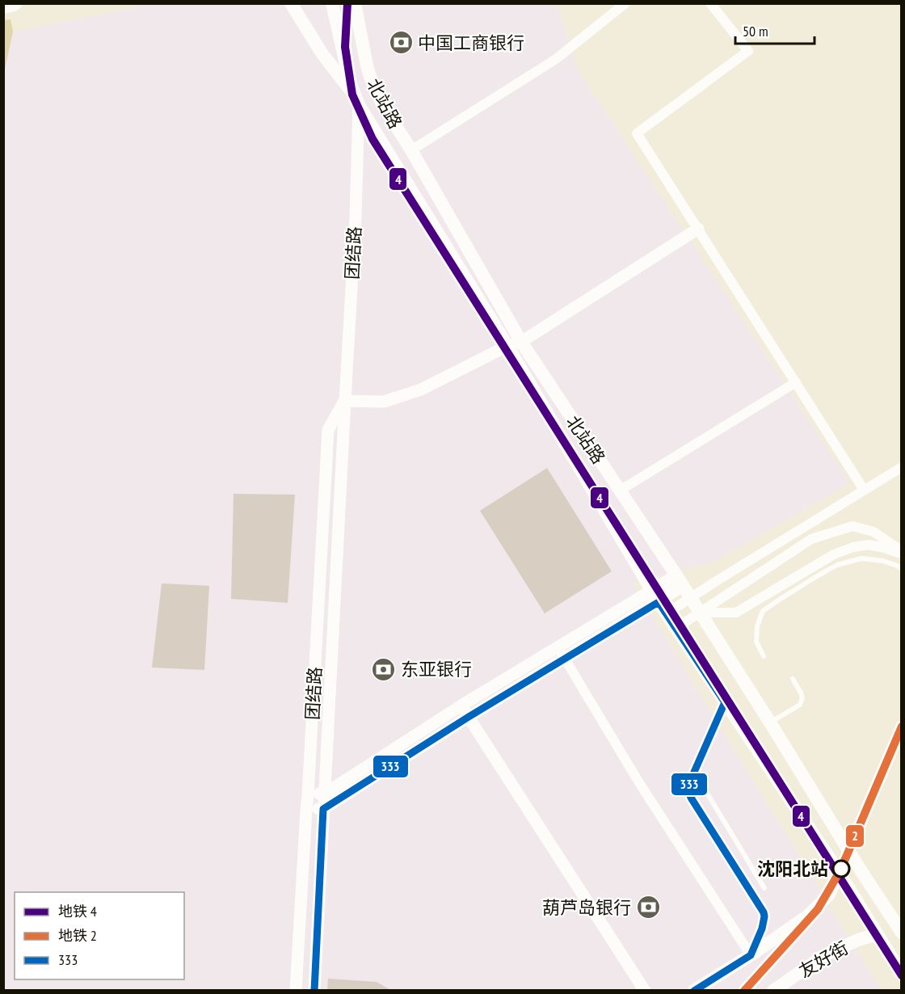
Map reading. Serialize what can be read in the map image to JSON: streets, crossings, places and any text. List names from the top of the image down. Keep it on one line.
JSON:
{"streets":{"main road":["北站路","友好街"],"street":["团结路"]},"crossings":[["北站路","团结路"],["北站路","友好街"]],"places":{"bank":["中国工商银行","东亚银行","葫芦岛银行"],"other":["沈阳北站"]},"lines":["metro line 4","transit line 333","metro line 2"],"legend":["地铁 4","地铁 2","333"],"scale_bar":"50 m"}
